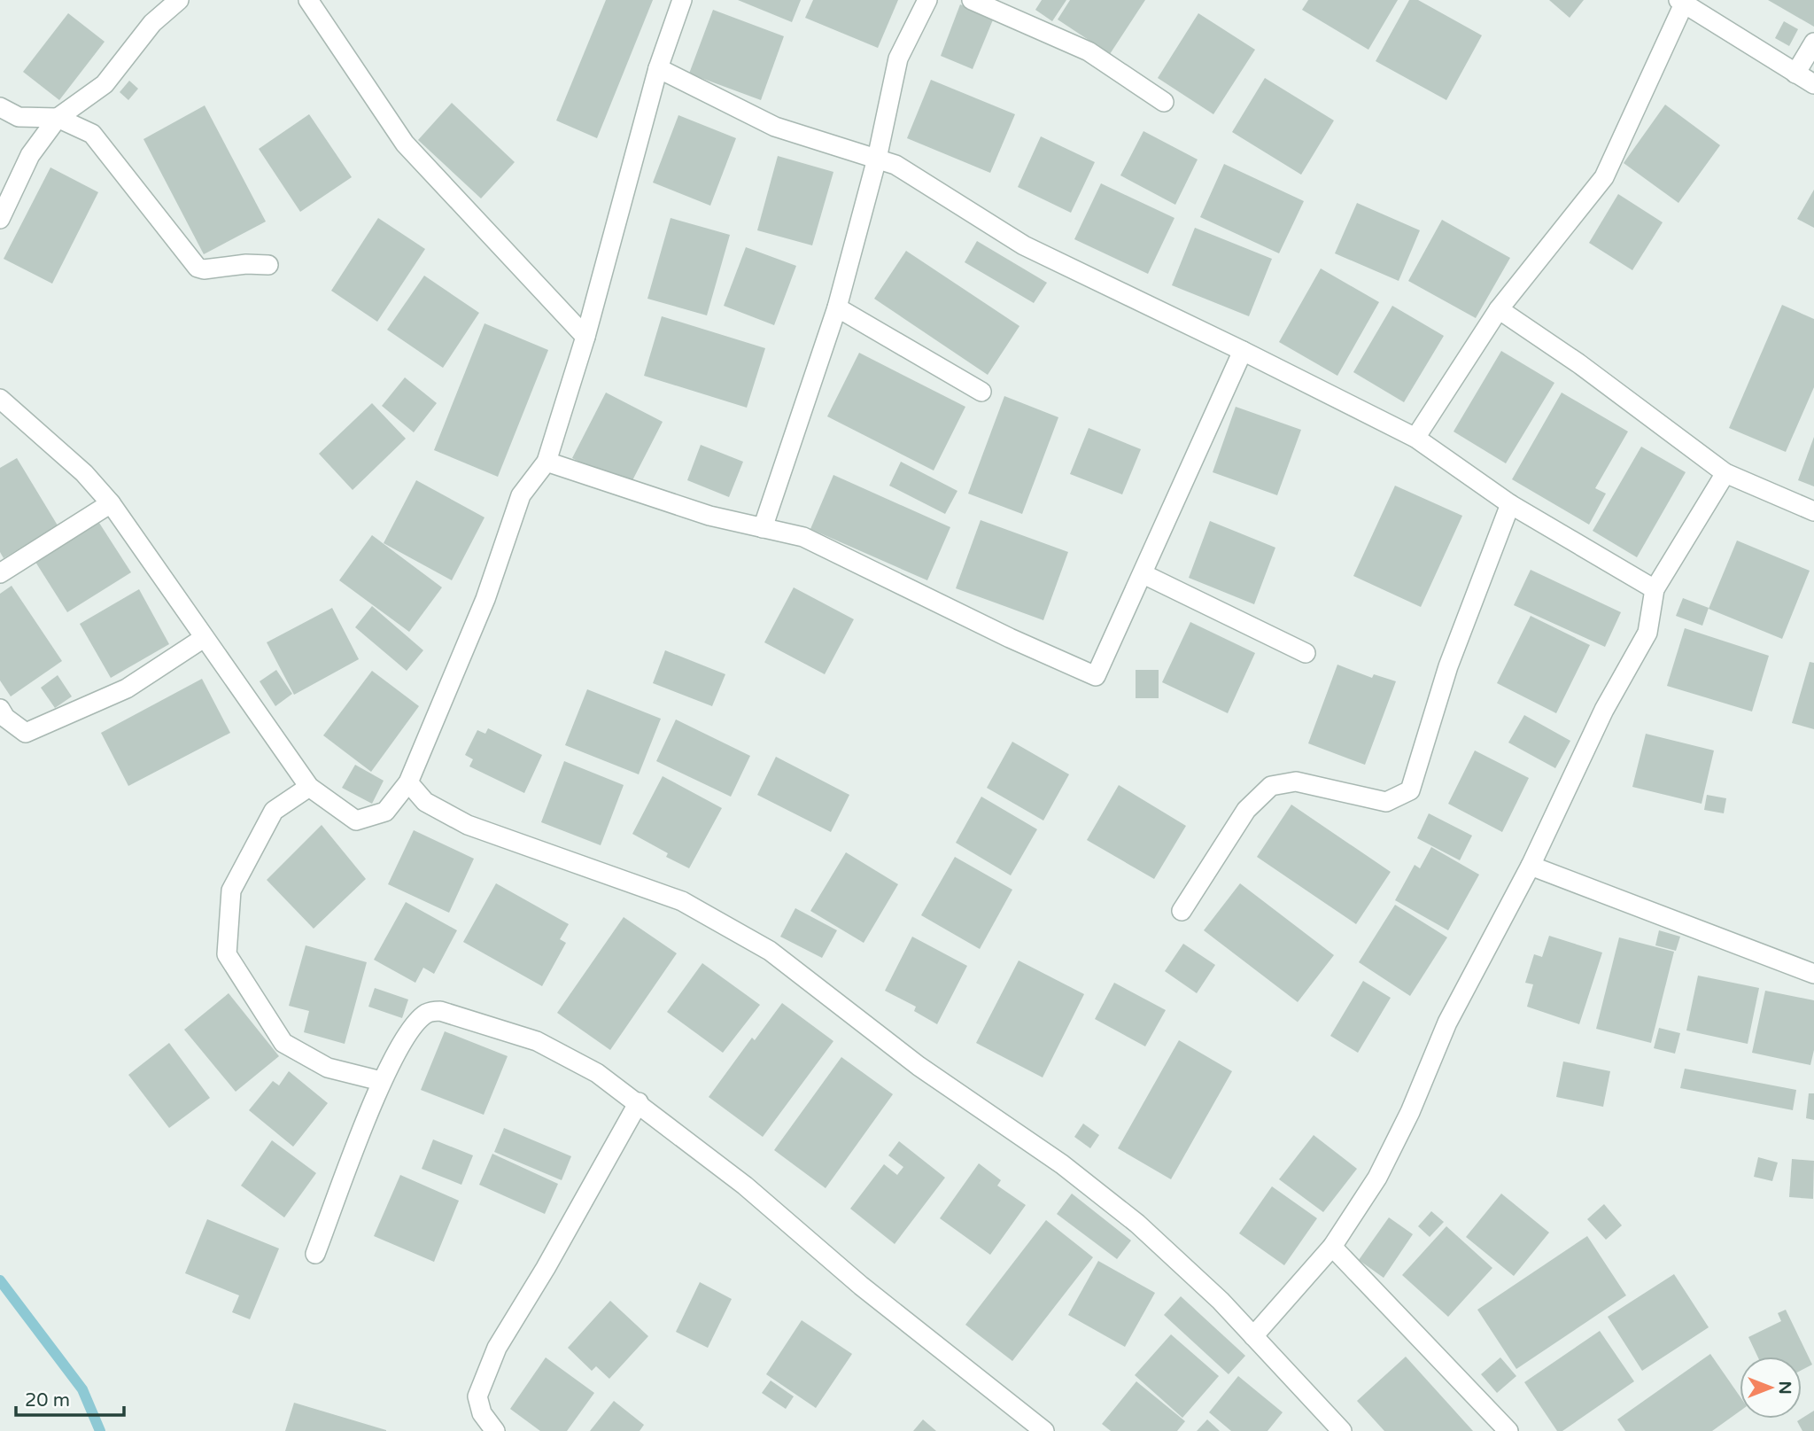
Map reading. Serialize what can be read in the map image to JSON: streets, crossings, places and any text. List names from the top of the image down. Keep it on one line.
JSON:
{"scale_bar":"20 m","north":"right"}
